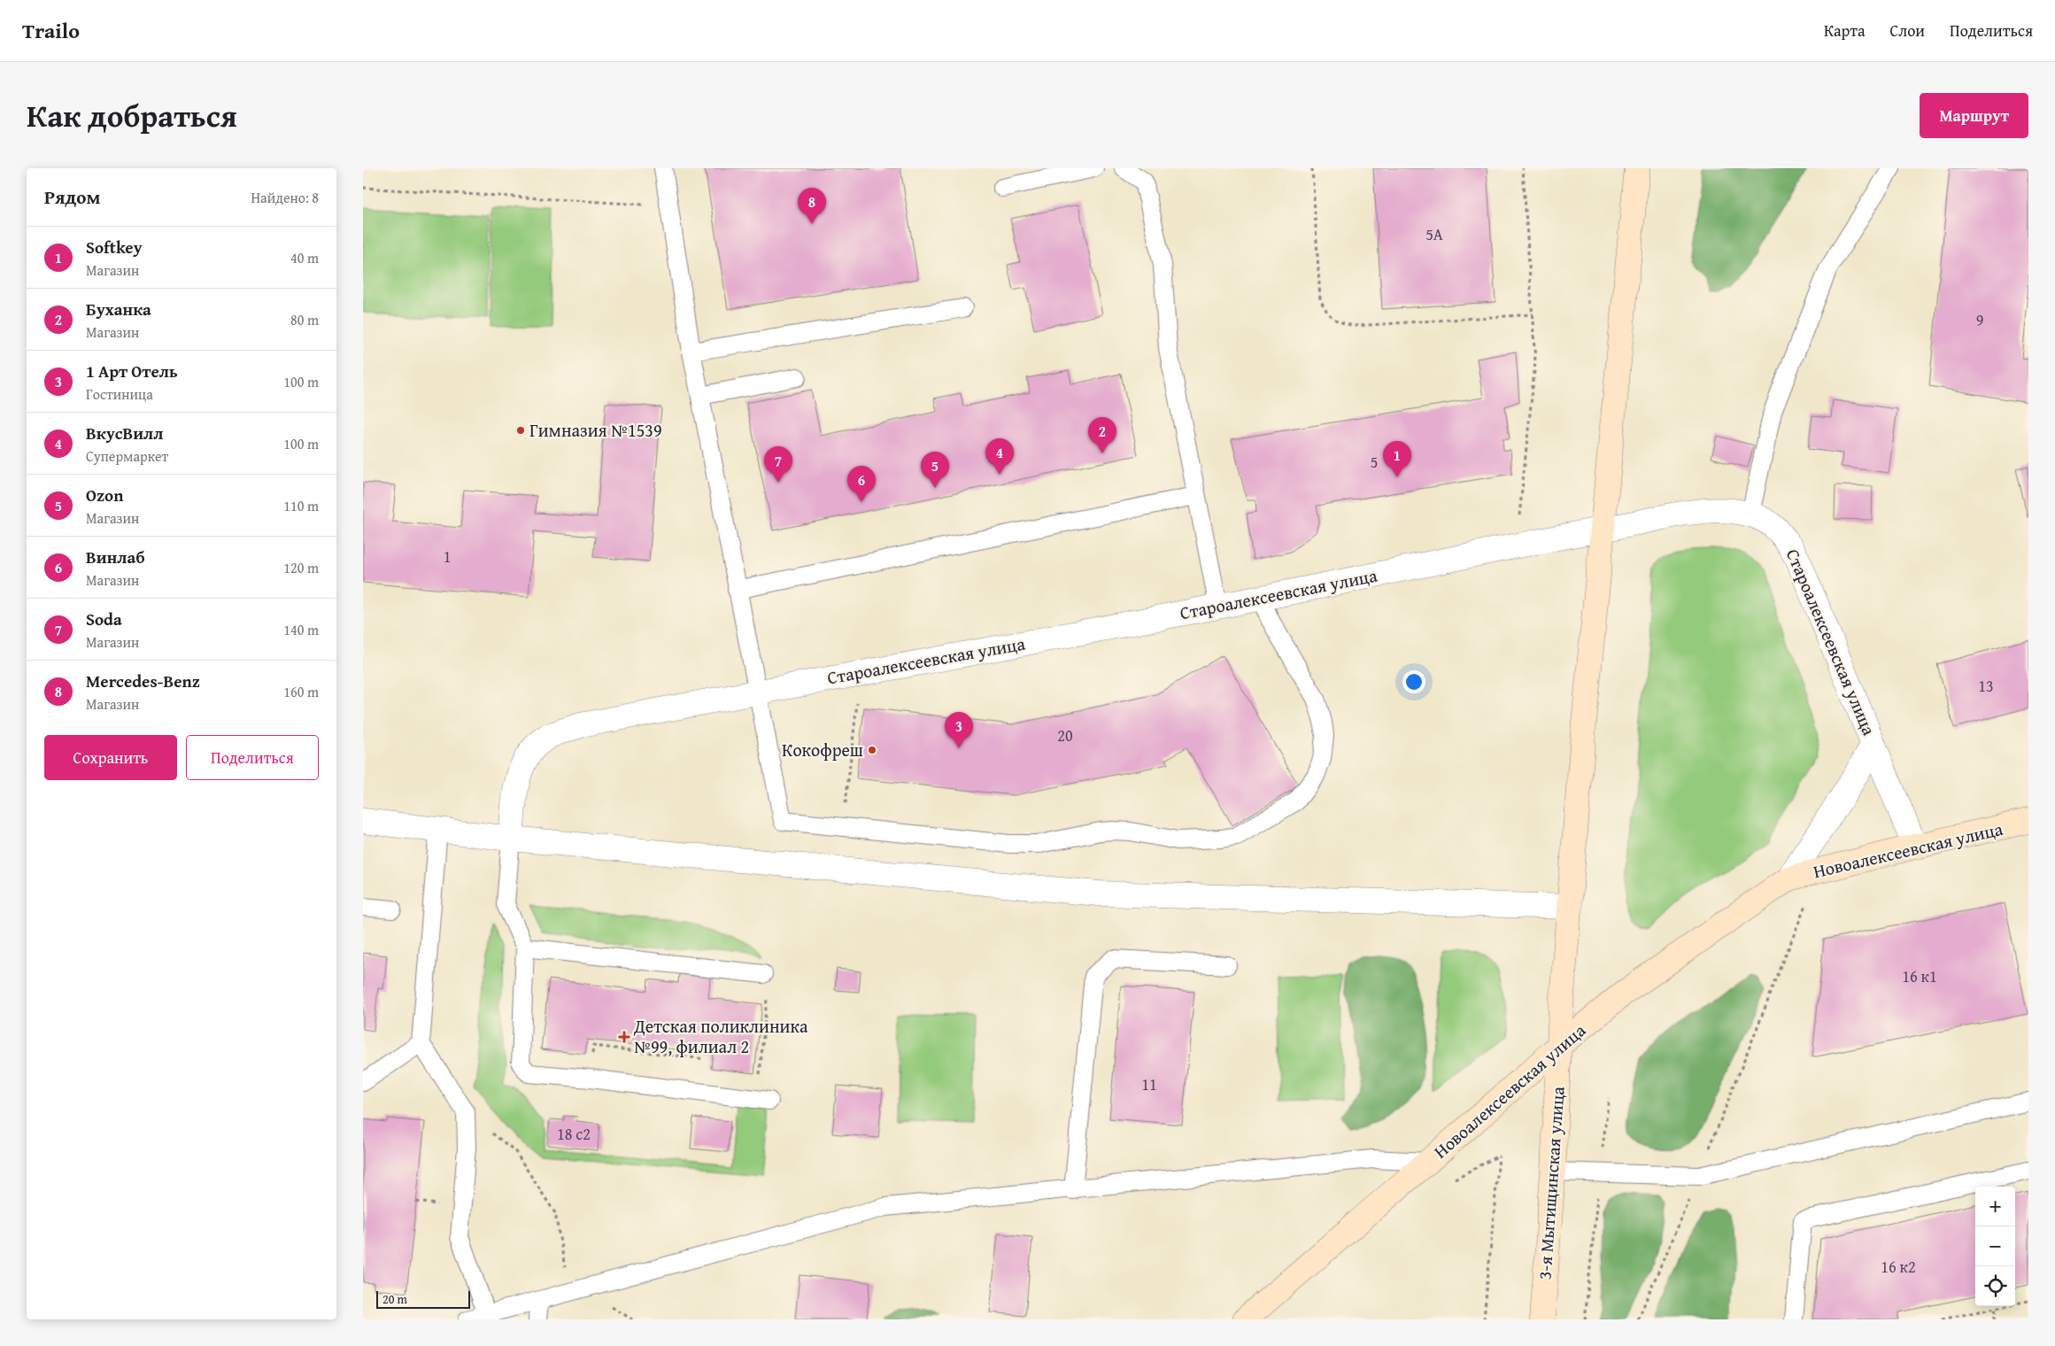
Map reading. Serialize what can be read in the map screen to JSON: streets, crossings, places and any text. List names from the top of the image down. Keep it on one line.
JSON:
{"streets":{"street":["Староалексеевская улица","Новоалексеевская улица","3-я Мытищинская улица"]},"crossings":[["Староалексеевская улица","Новоалексеевская улица"],["Староалексеевская улица","3-я Мытищинская улица"],["Новоалексеевская улица","3-я Мытищинская улица"]],"places":{"other":["Гимназия №1539","Кокофреш"],"health":["Детская поликлиника №99, филиал 2"]},"house_numbers":["5А","9","5","1","13","20","16 к1","11","18 с2","16 к2"],"scale_bar":"20 m","page":{"header":"Trailo","nav":["Карта","Слои","Поделиться"],"title":"Как добраться","buttons":["Маршрут",["Сохранить","Поделиться"]],"heading":["Рядом","Найдено: 8"],"pins":["8","2","4","1","7","5","6","3"],"list":[{"mark":"1","name":"Softkey","note":"Магазин","value":"40 m"},{"mark":"2","name":"Буханка","note":"Магазин","value":"80 m"},{"mark":"3","name":"1 Арт Отель","note":"Гостиница","value":"100 m"},{"mark":"4","name":"ВкусВилл","note":"Супермаркет","value":"100 m"},{"mark":"5","name":"Ozon","note":"Магазин","value":"110 m"},{"mark":"6","name":"Винлаб","note":"Магазин","value":"120 m"},{"mark":"7","name":"Soda","note":"Магазин","value":"140 m"},{"mark":"8","name":"Mercedes-Benz","note":"Магазин","value":"160 m"}],"map_buttons":["+","−"],"scale":"20 m"}}
